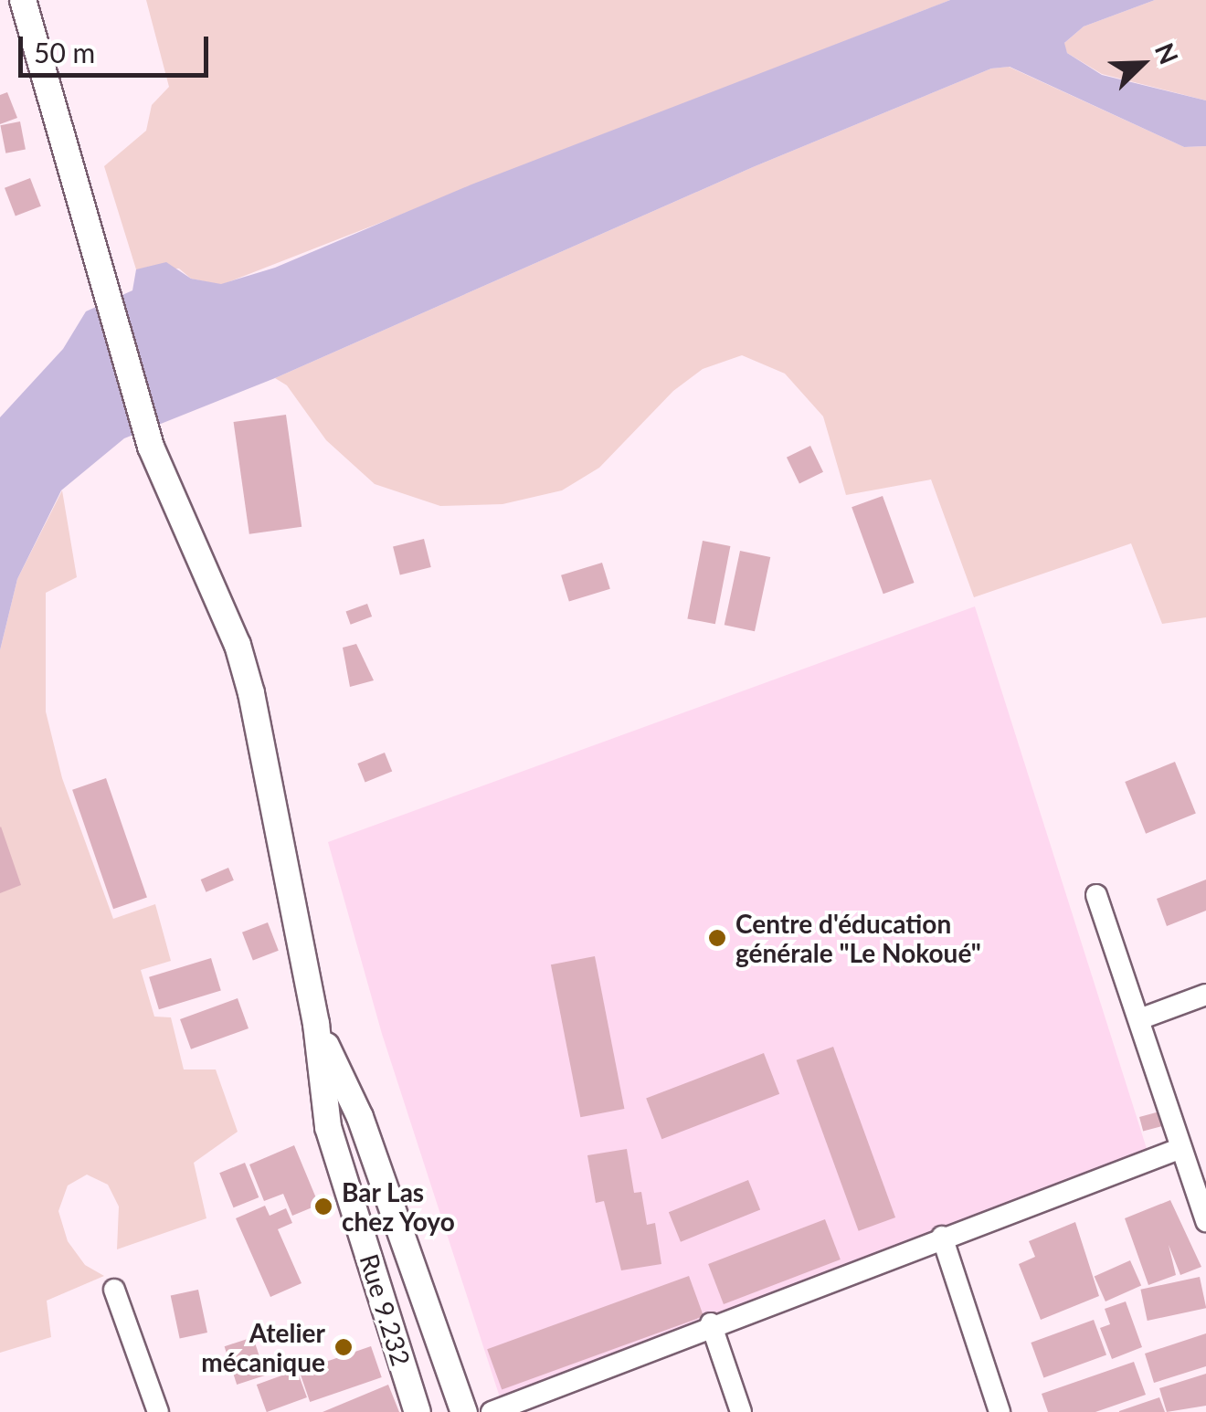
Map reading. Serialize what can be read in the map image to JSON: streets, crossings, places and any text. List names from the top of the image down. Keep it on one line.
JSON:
{"streets":{"street":["Rue 9.232"]},"places":["Centre d'éducation générale \"Le Nokoué\"","Bar Las chez Yoyo","Atelier mécanique"],"scale_bar":"50 m","north":"top right"}
